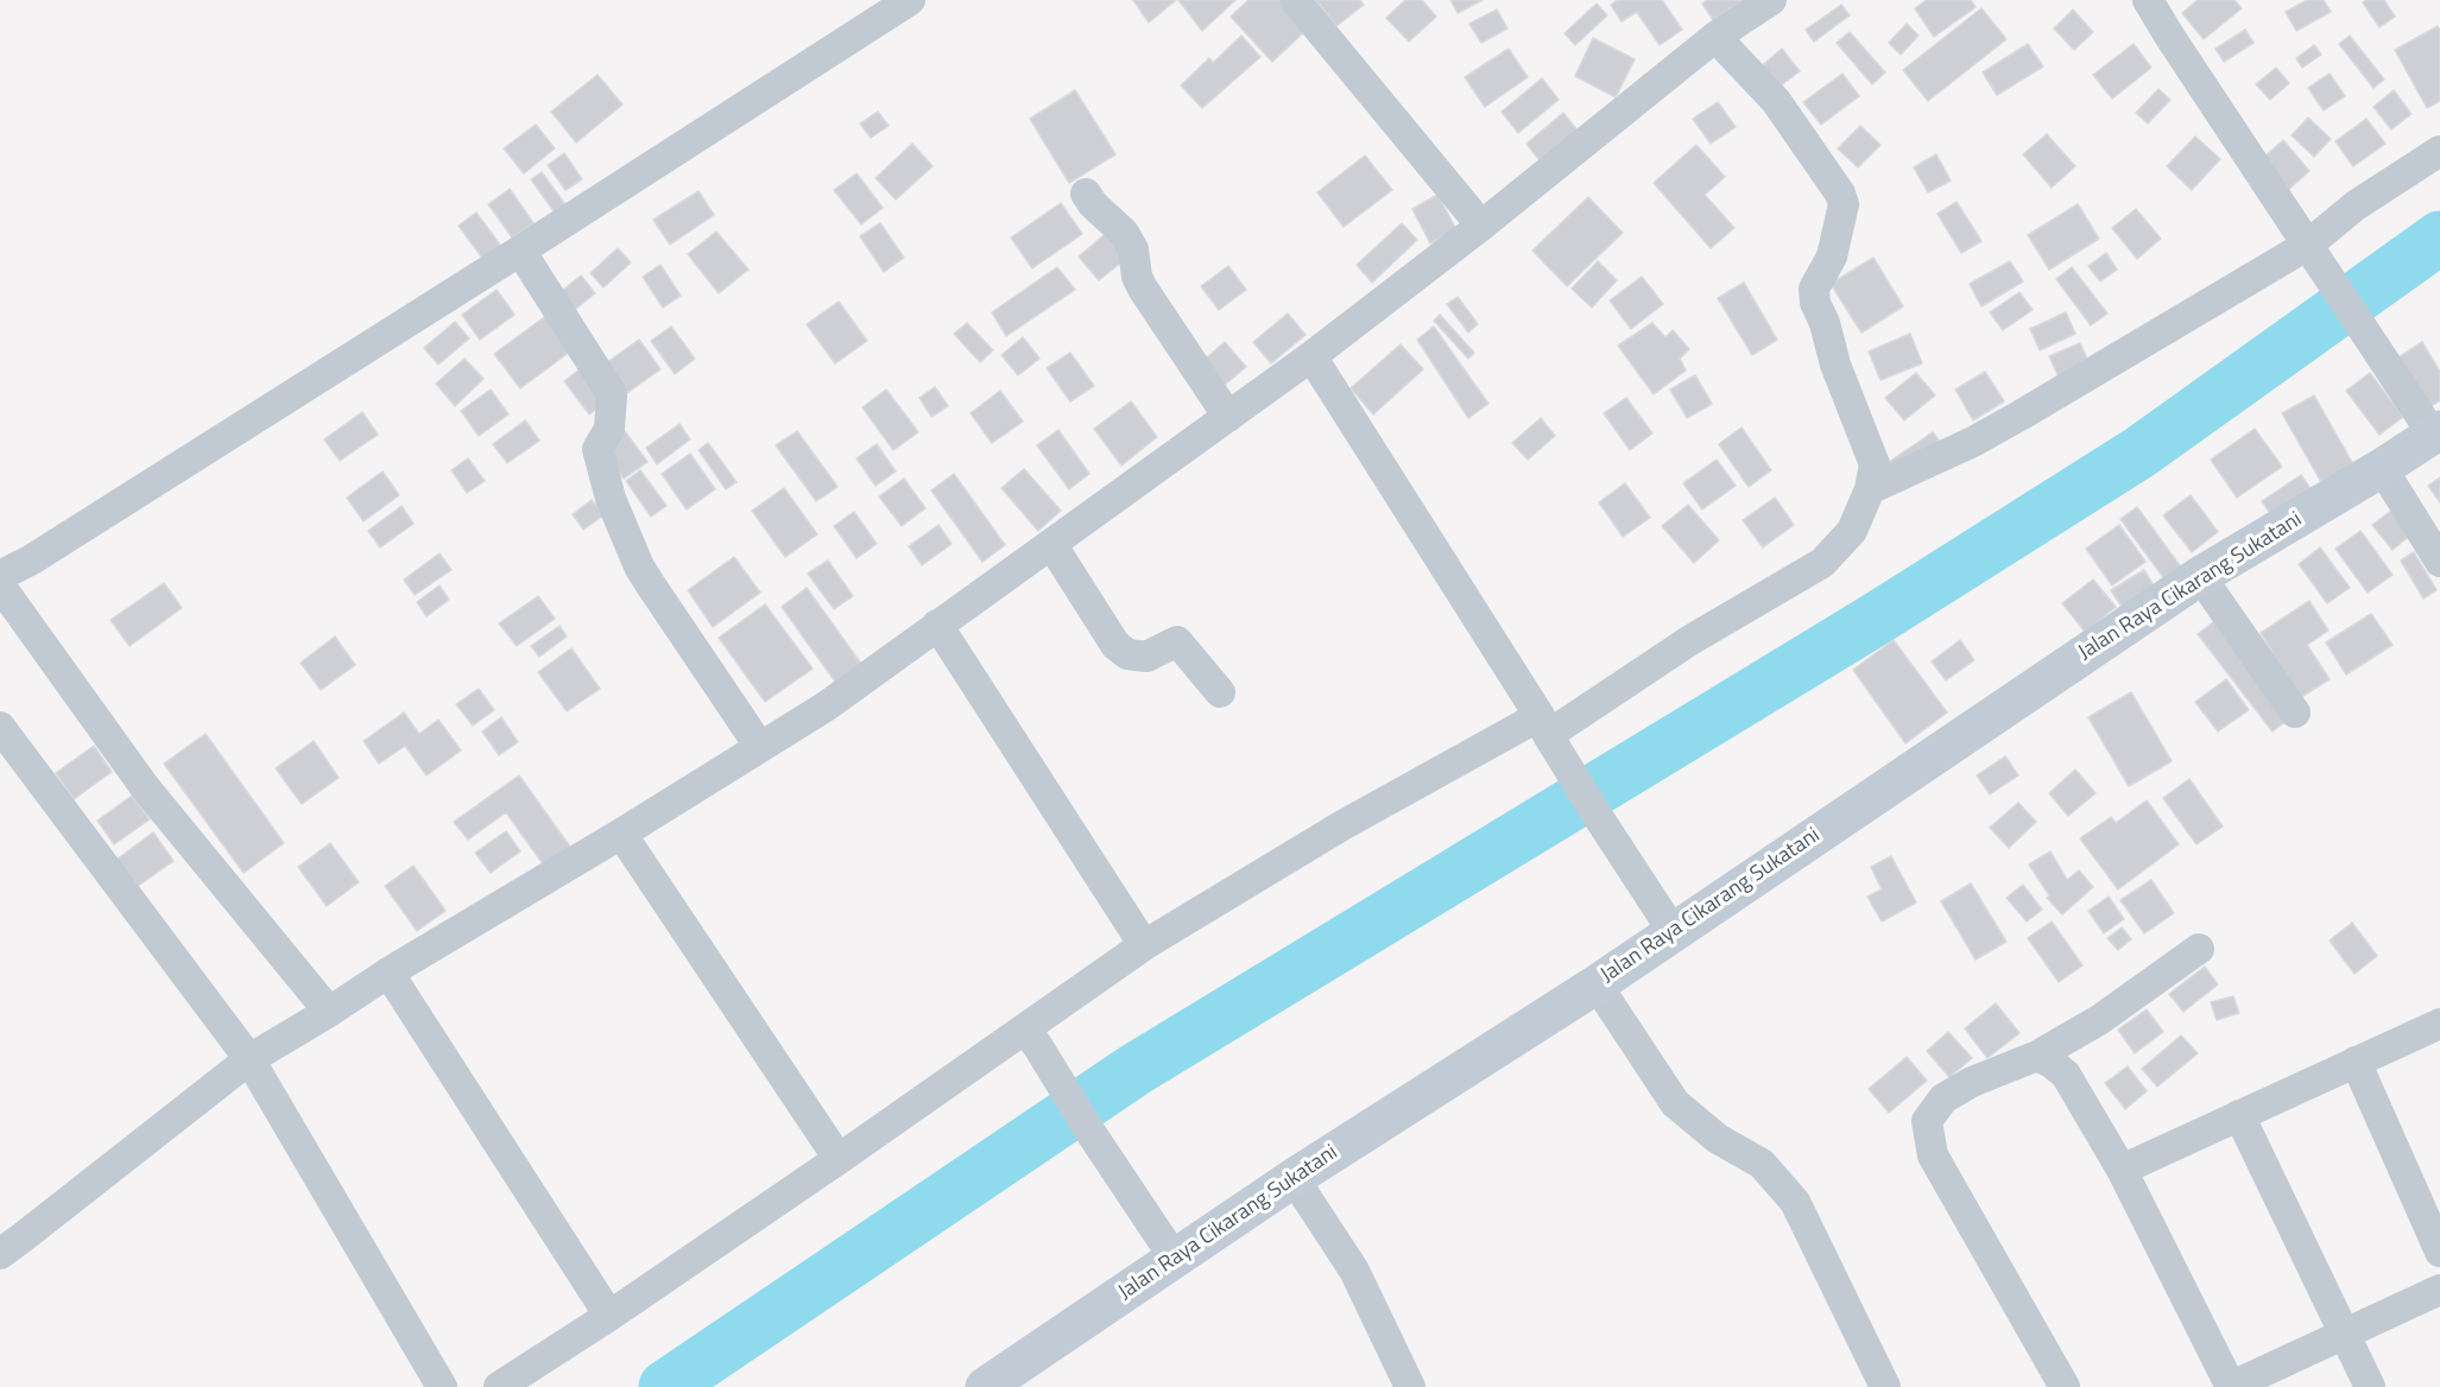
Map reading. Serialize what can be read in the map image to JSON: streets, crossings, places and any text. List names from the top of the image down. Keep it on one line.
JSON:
{"streets":{"main road":["Jalan Raya Cikarang Sukatani"]}}
